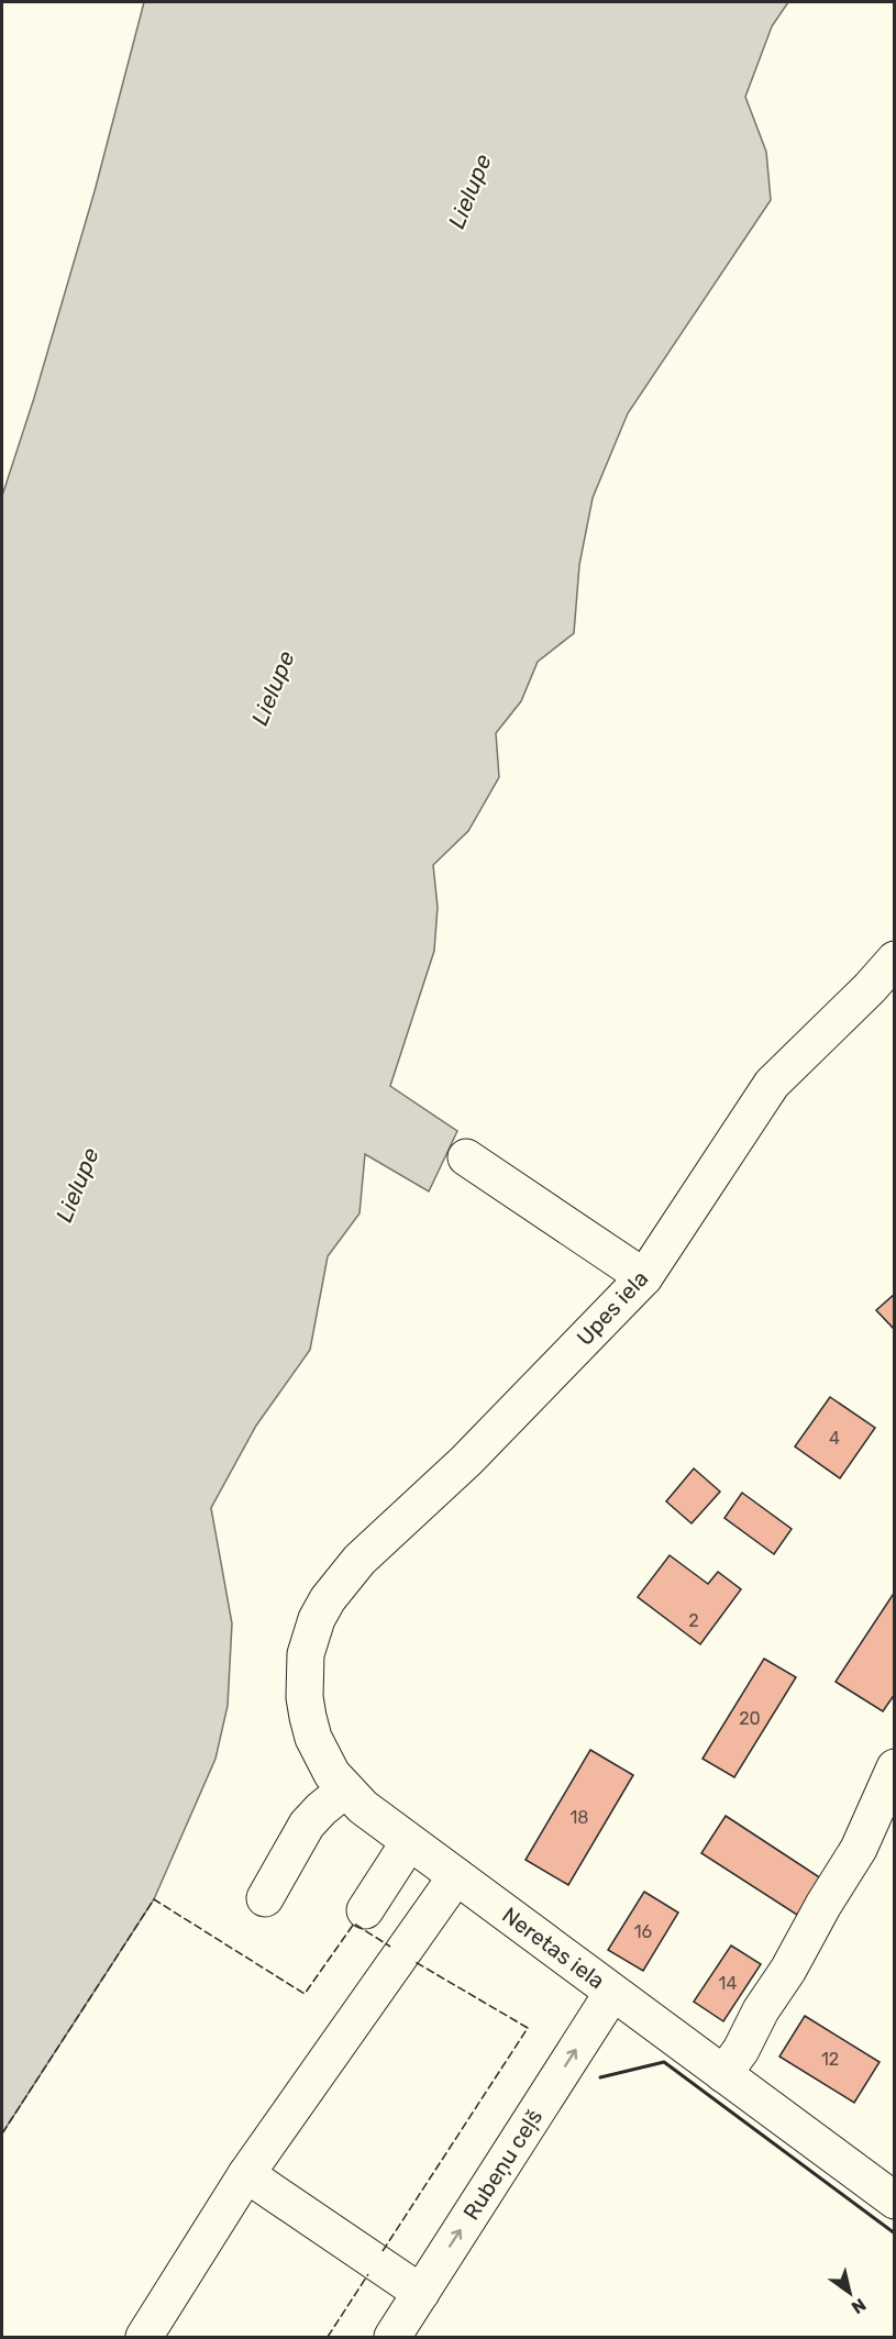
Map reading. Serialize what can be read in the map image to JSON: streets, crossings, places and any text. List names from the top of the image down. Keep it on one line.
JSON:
{"streets":{"street":["Upes iela","Neretas iela","Rubeņu ceļš"]},"crossings":[["Upes iela","Neretas iela"],["Neretas iela","Rubeņu ceļš"]],"water":["Lielupe"],"house_numbers":["4","2","20","18","16","14","12"],"north":"bottom right"}
